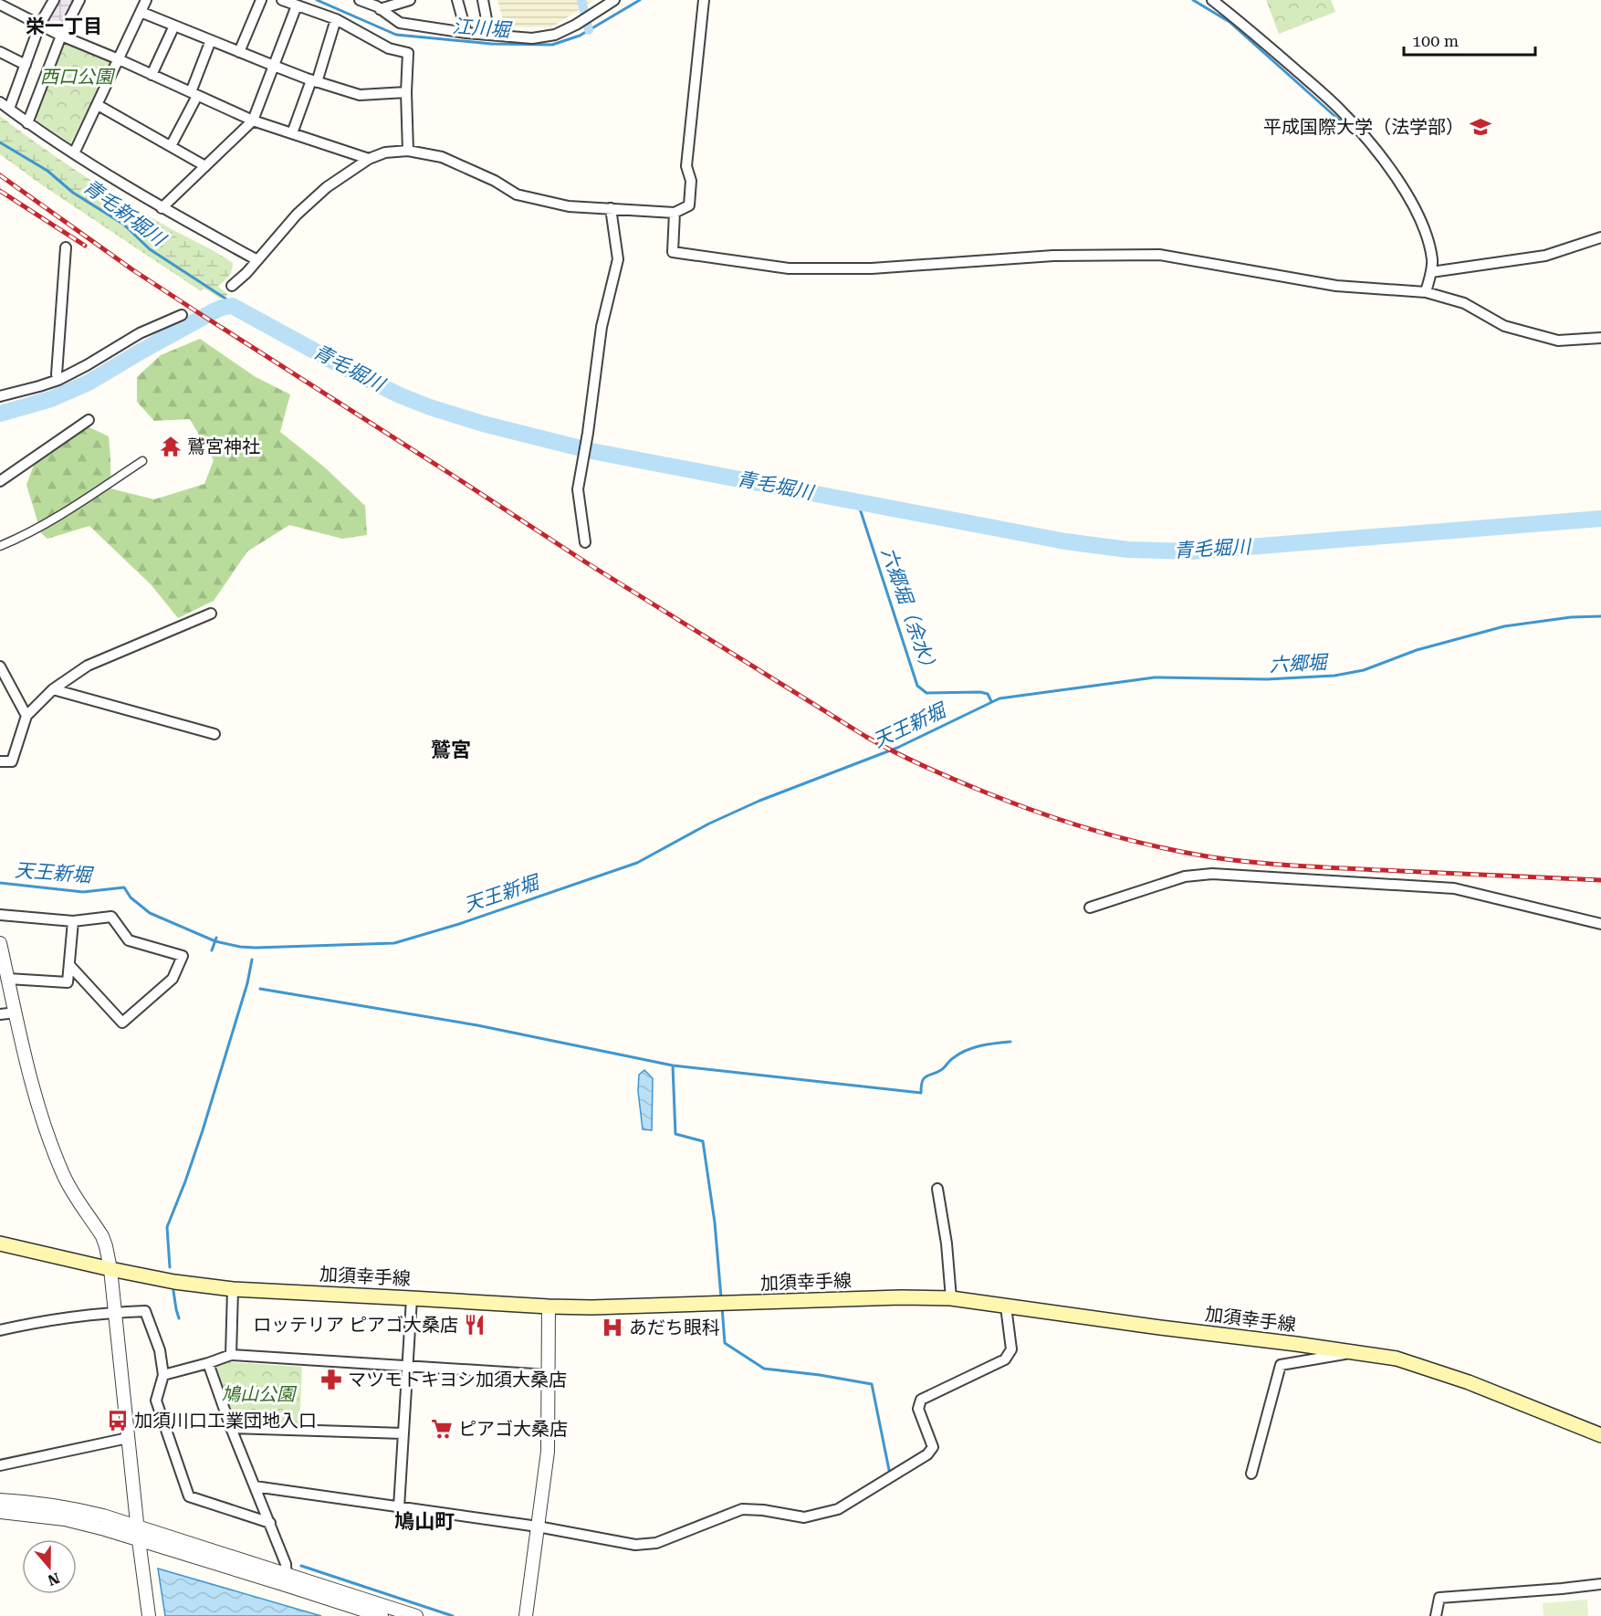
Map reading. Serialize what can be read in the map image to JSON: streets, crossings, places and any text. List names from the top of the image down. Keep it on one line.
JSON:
{"streets":{"main road":["加須幸手線"]},"districts":["栄一丁目","鷲宮","鳩山町"],"water":["江川堀","青毛新堀川","青毛堀川","六郷堀（余水）","六郷堀","天王新堀"],"parks":["西口公園","鳩山公園"],"places":{"school or university":["平成国際大学（法学部）"],"temple":["鷲宮神社"],"restaurant":["ロッテリア ピアゴ大桑店"],"hospital":["あだち眼科"],"pharmacy":["マツモトキヨシ加須大桑店"],"bus stop":["加須川口工業団地入口"],"supermarket":["ピアゴ大桑店"]},"scale_bar":"100 m","north":"bottom"}
